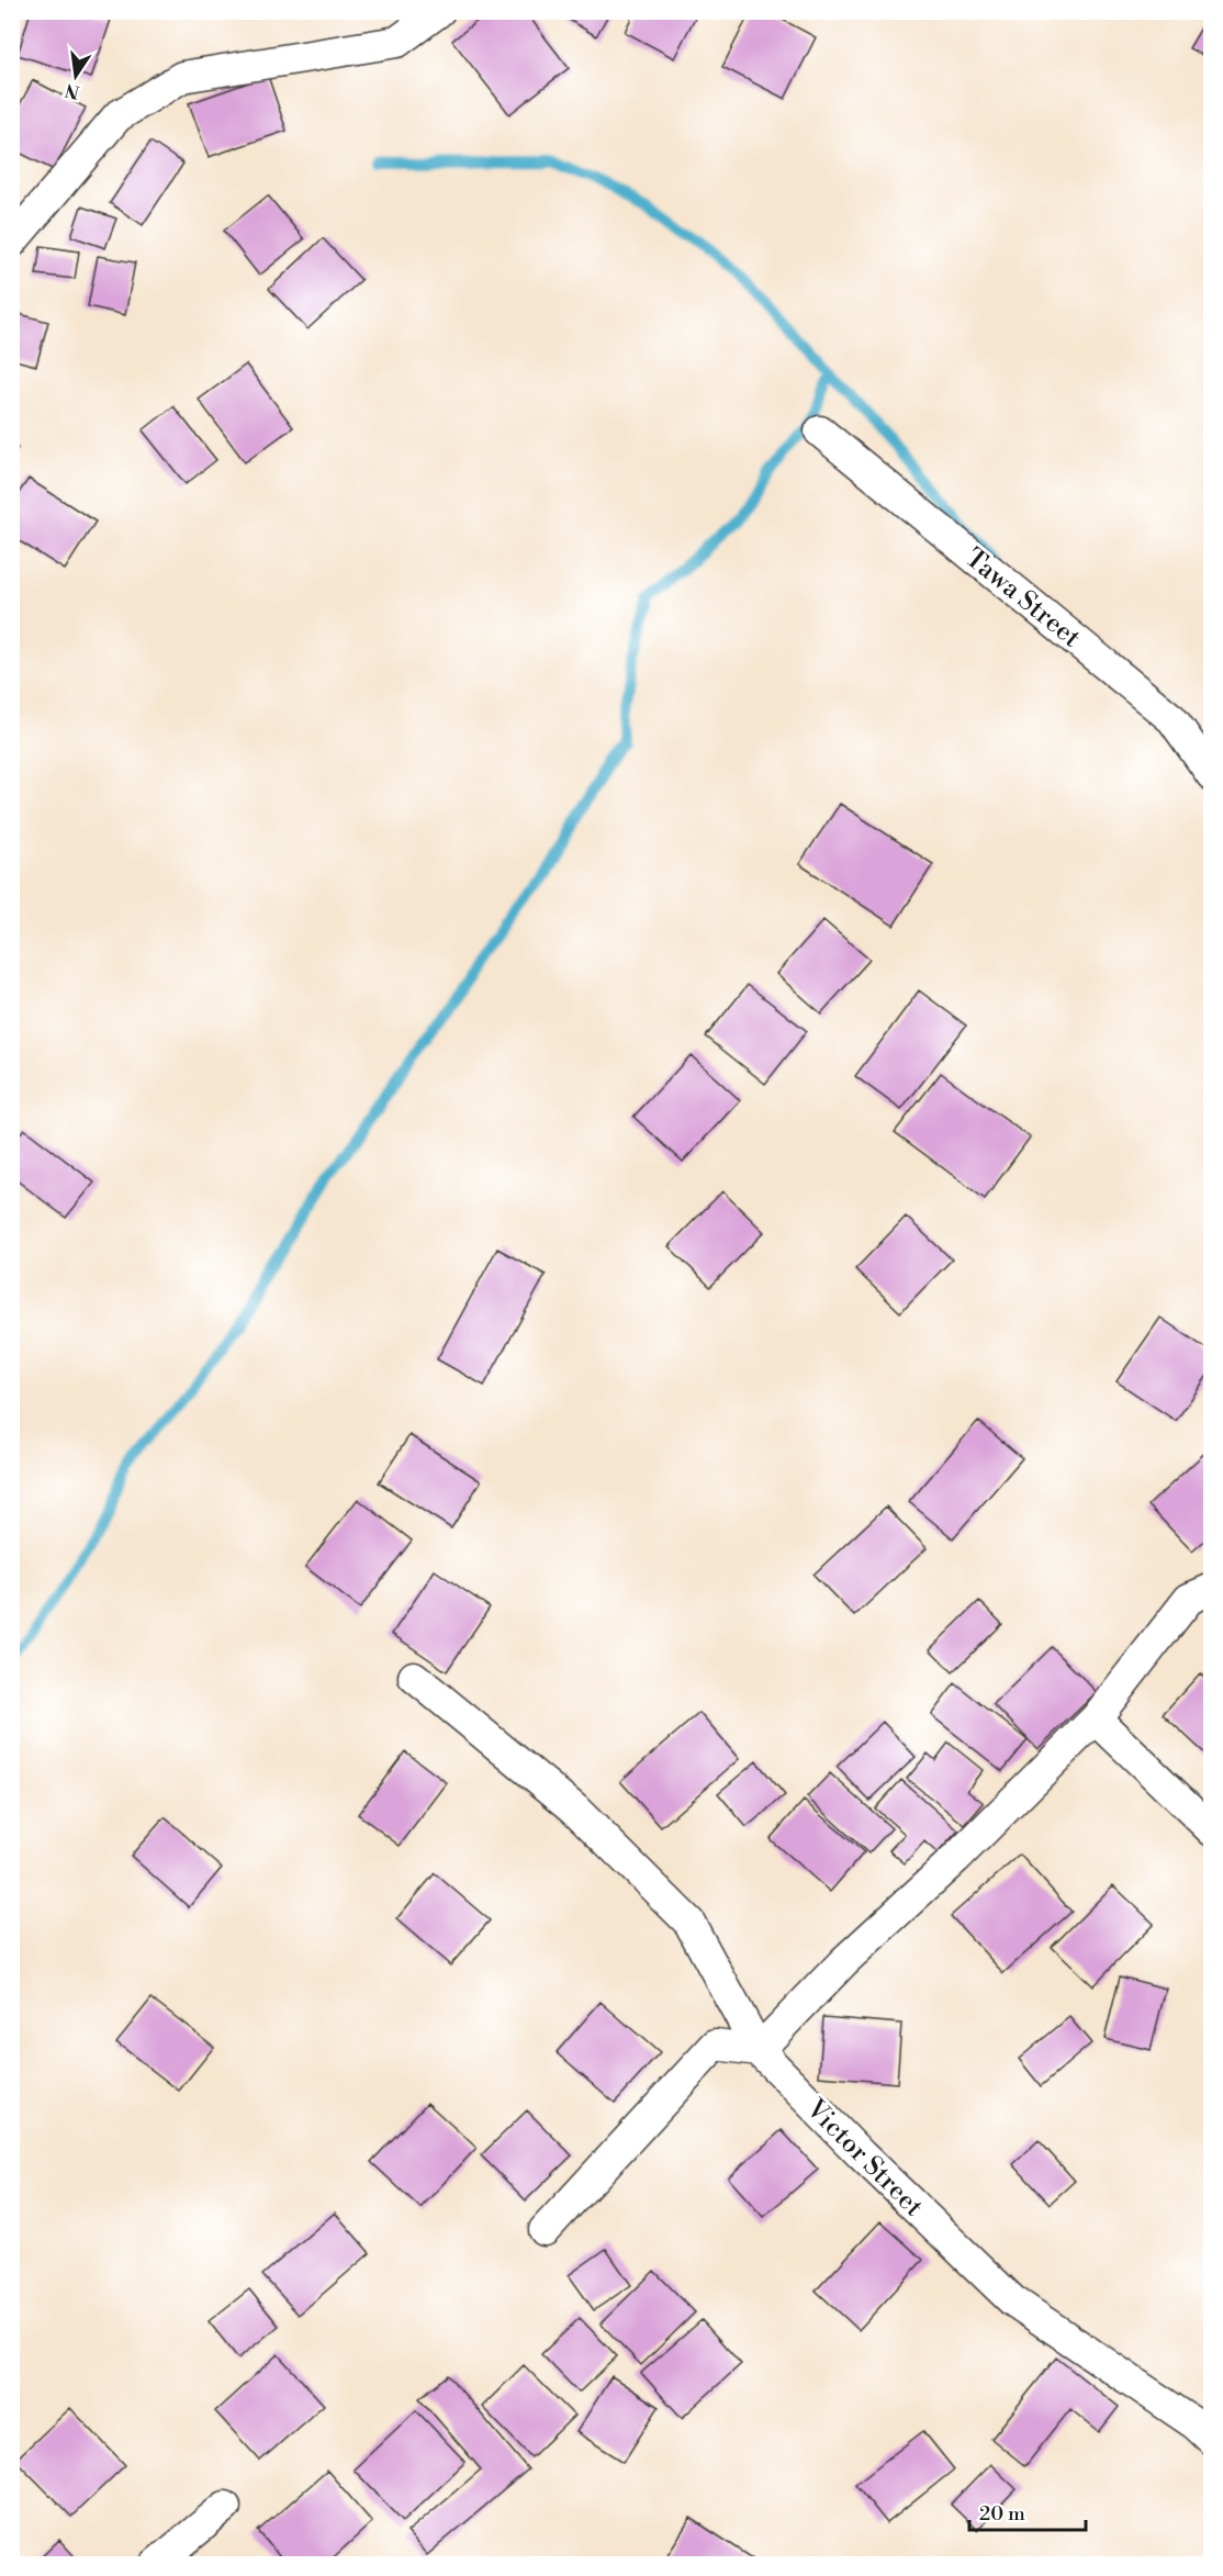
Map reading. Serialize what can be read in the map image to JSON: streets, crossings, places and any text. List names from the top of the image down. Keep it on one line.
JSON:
{"streets":{"street":["Tawa Street","Victor Street"]},"scale_bar":"20 m","north":"bottom"}
